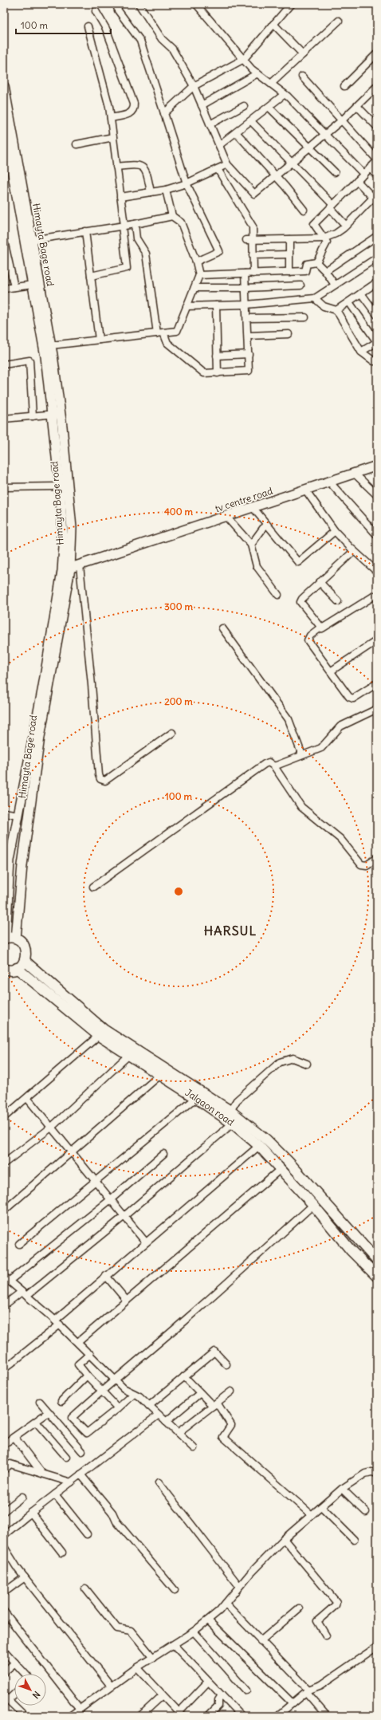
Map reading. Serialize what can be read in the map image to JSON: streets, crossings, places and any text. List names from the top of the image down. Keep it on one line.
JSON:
{"streets":{"highway":["Jalgaon road"],"main road":["Himayta Bage road","tv centre road"]},"crossings":[["Himayta Bage road","tv centre road"]],"districts":["HARSUL"],"scale_bar":"100 m","north":"bottom right","rings":["400 m","300 m","200 m","100 m"]}
